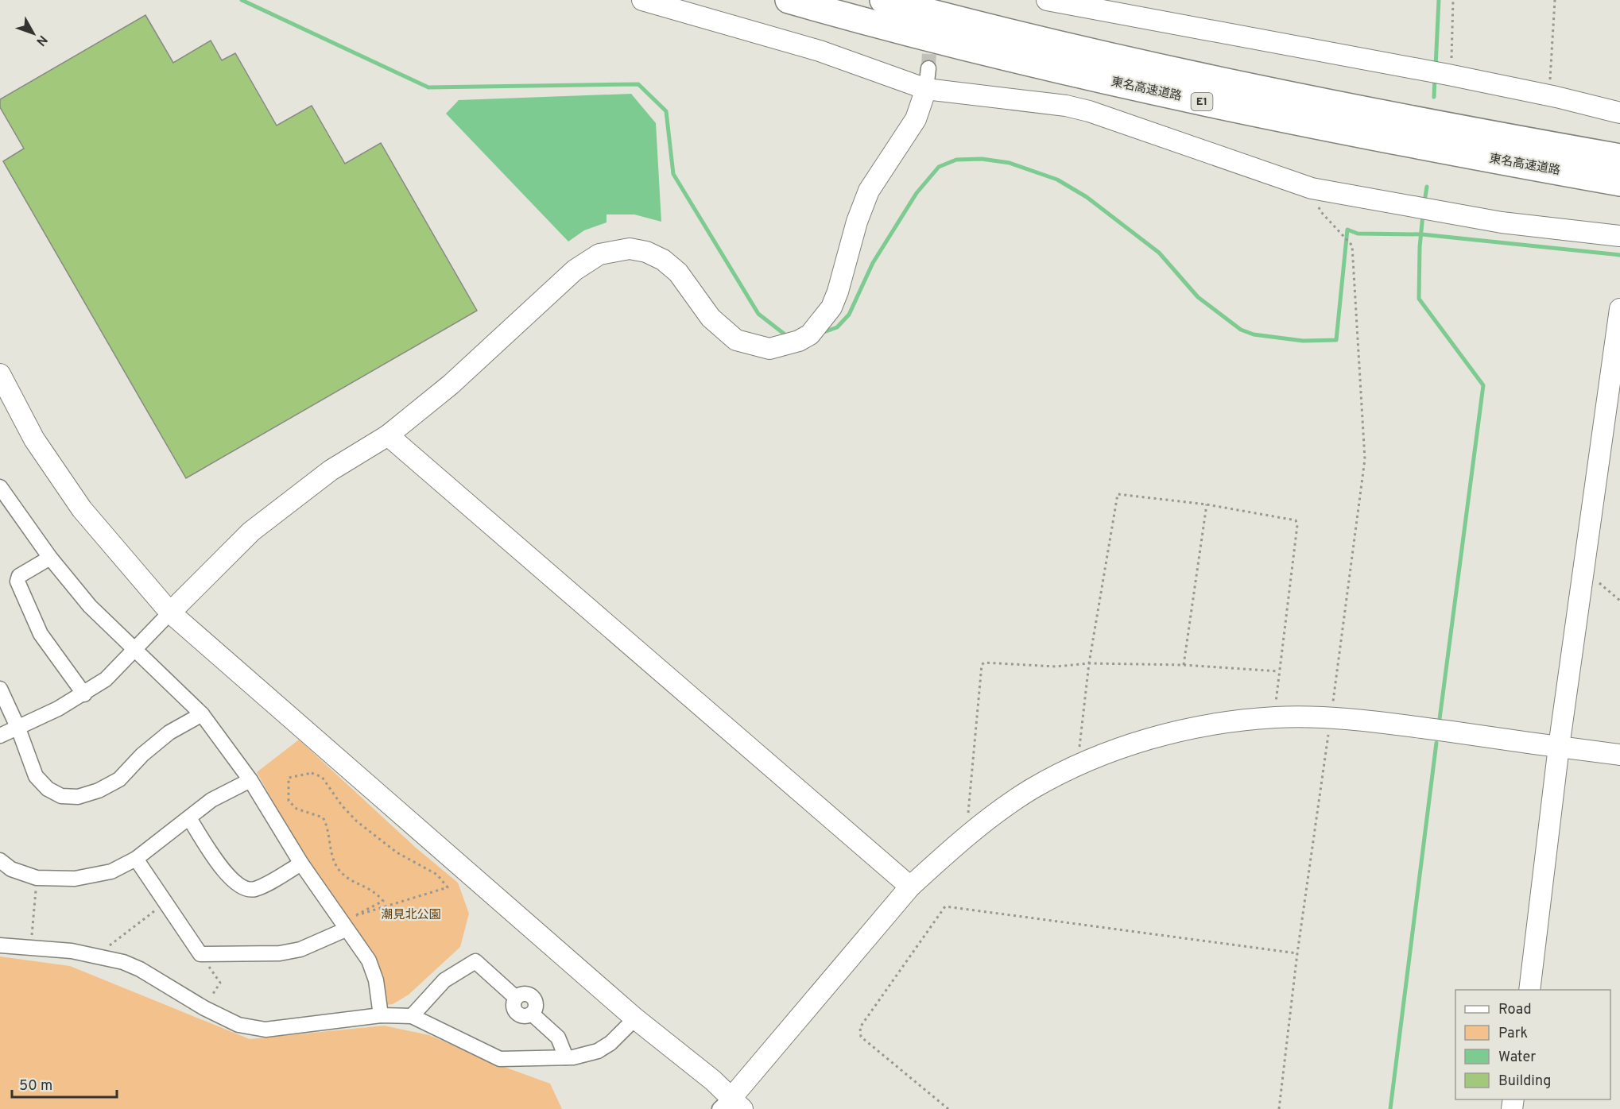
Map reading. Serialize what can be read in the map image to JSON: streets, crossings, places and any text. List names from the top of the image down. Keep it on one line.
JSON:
{"streets":{"highway":["東名高速道路","E1"]},"parks":["潮見北公園"],"legend":["Road","Park","Water","Building"],"scale_bar":"50 m","north":"bottom right"}
